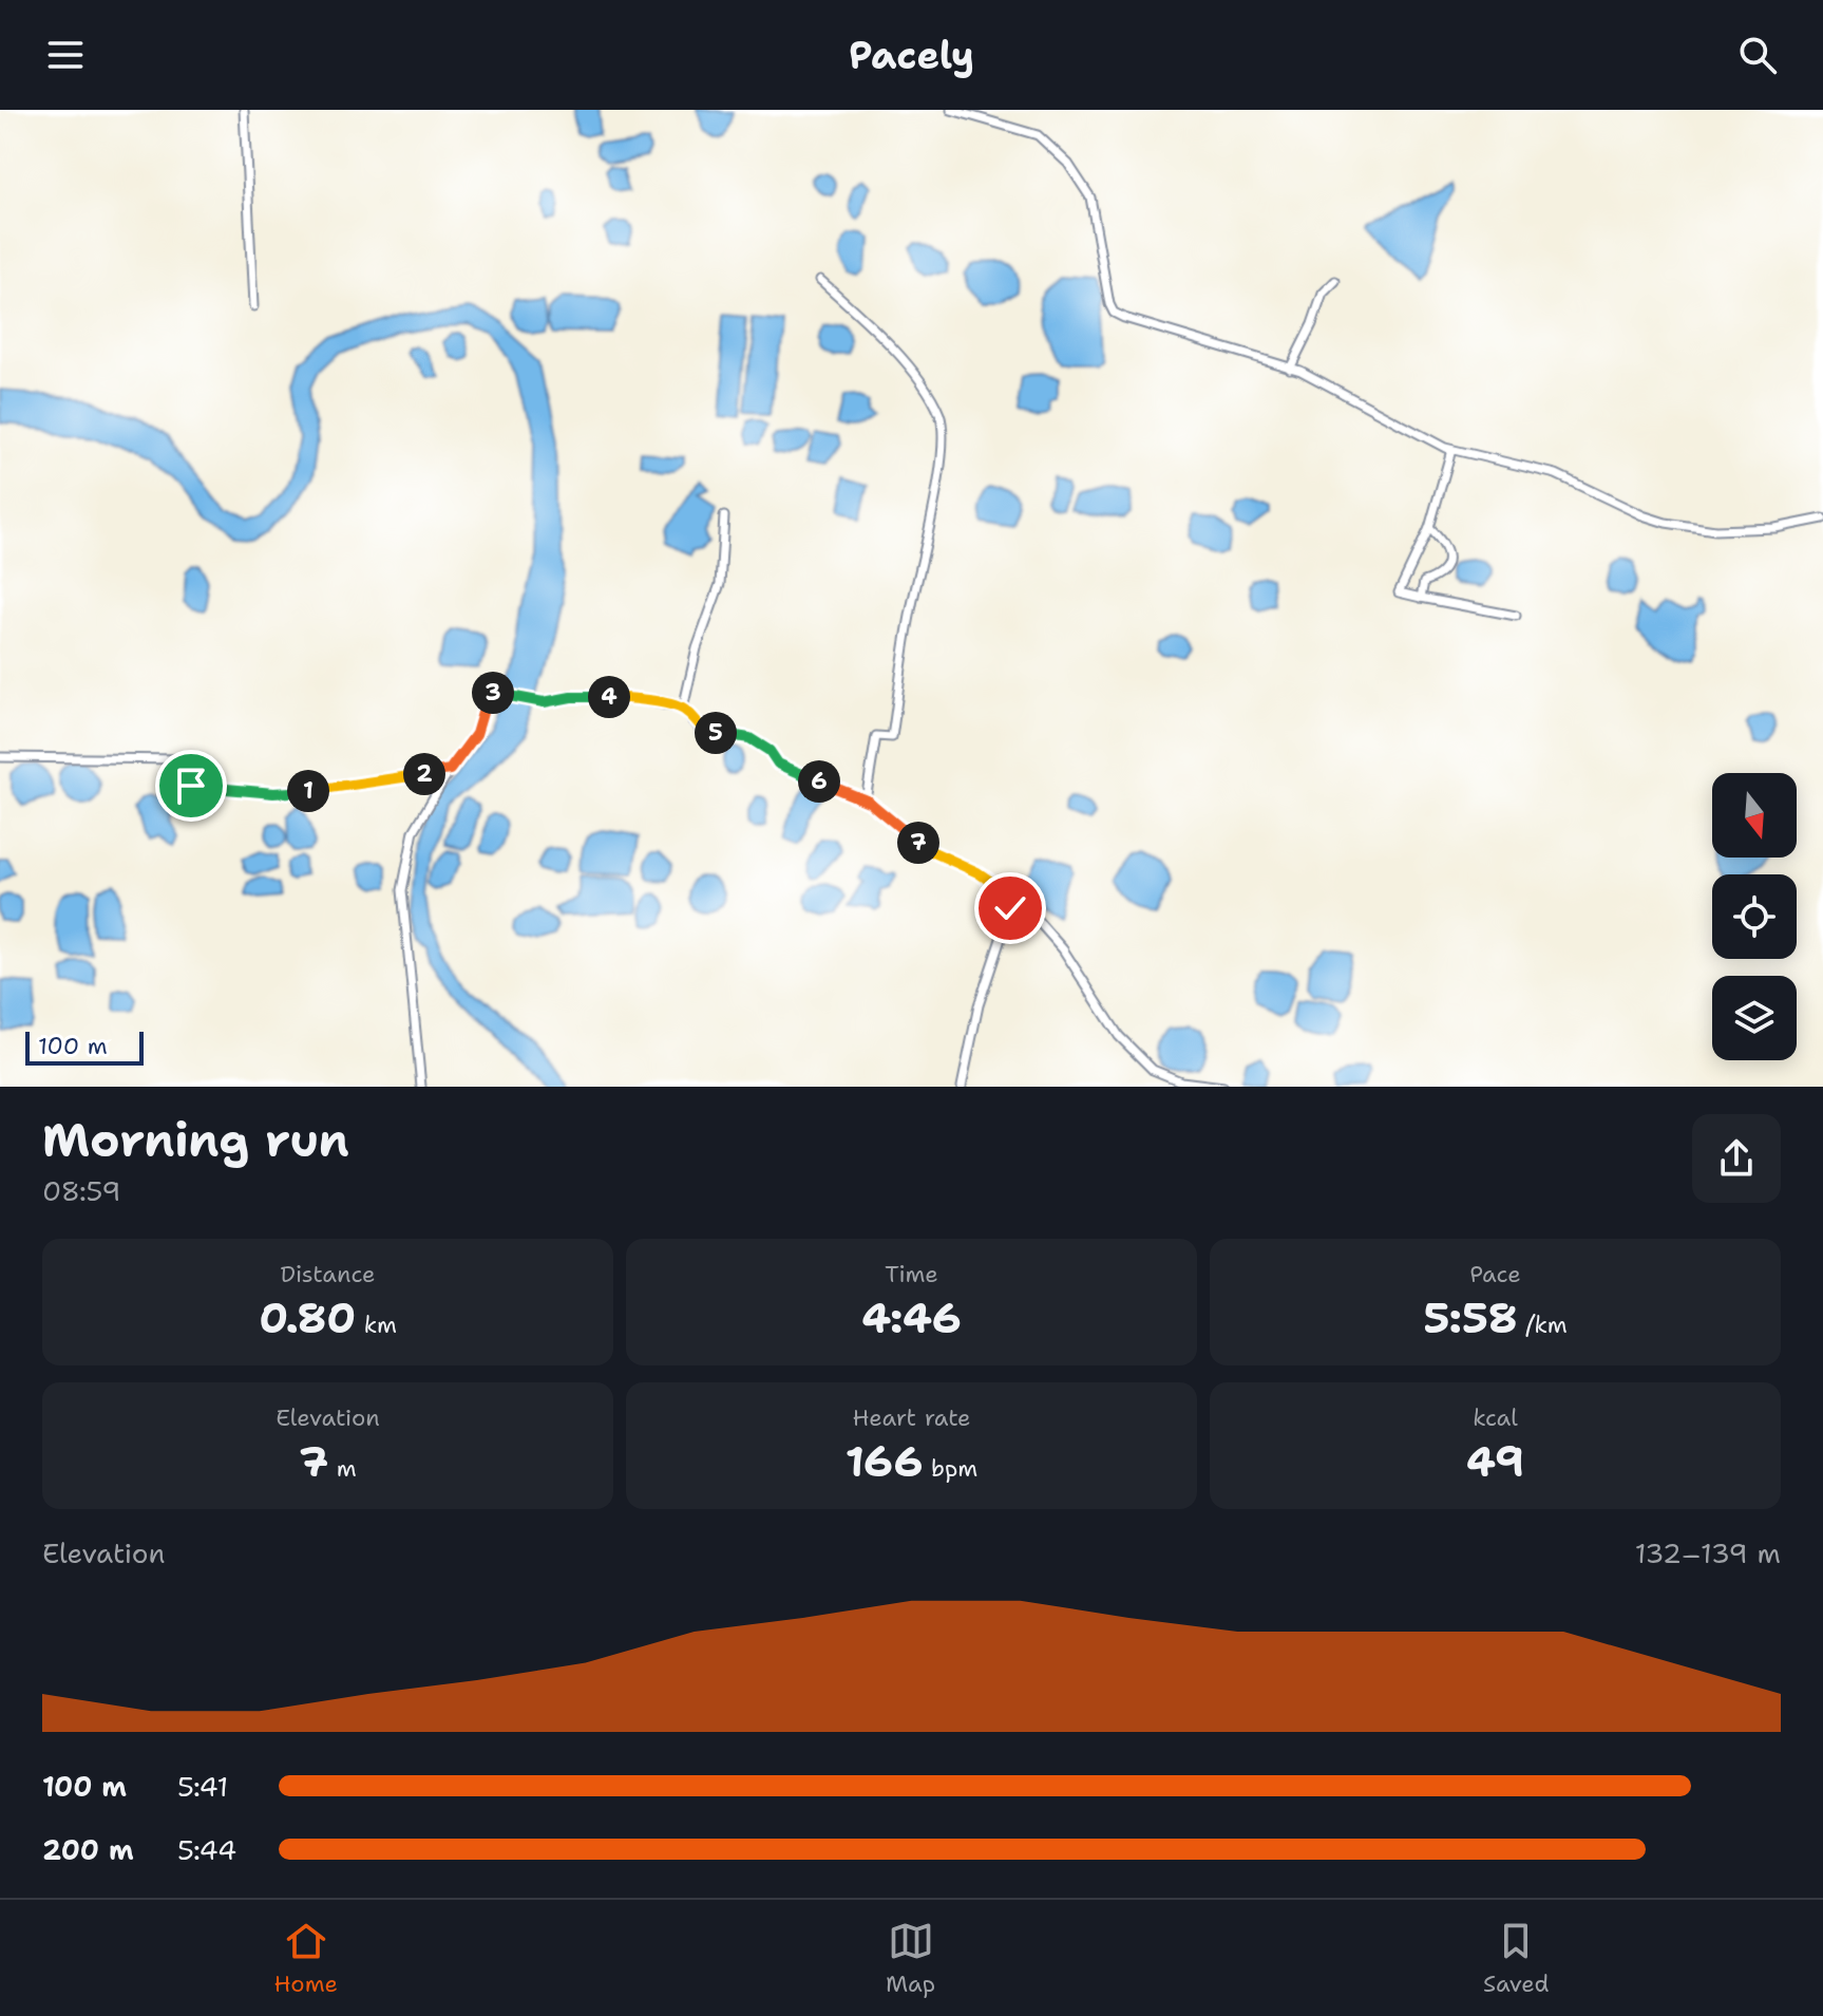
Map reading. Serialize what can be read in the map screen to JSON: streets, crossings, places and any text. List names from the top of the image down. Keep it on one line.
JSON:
{"scale_bar":"100 m","north":"bottom","page":{"header":"Pacely","pins":["3","4","5","2","6","1","7"],"scale":"100 m","heading":["Morning run","08:59"],"stats":[["Distance","0.80 km"],["Time","4:46"],["Pace","5:58 /km"],["Elevation","7 m"],["Heart rate","166 bpm"],["kcal","49"]],"chart":["Elevation","132–139 m"],"list":[{"name":"100 m","note":"5:41"},{"name":"200 m","note":"5:44"}],"tabs":["Home","Map","Saved"]}}
